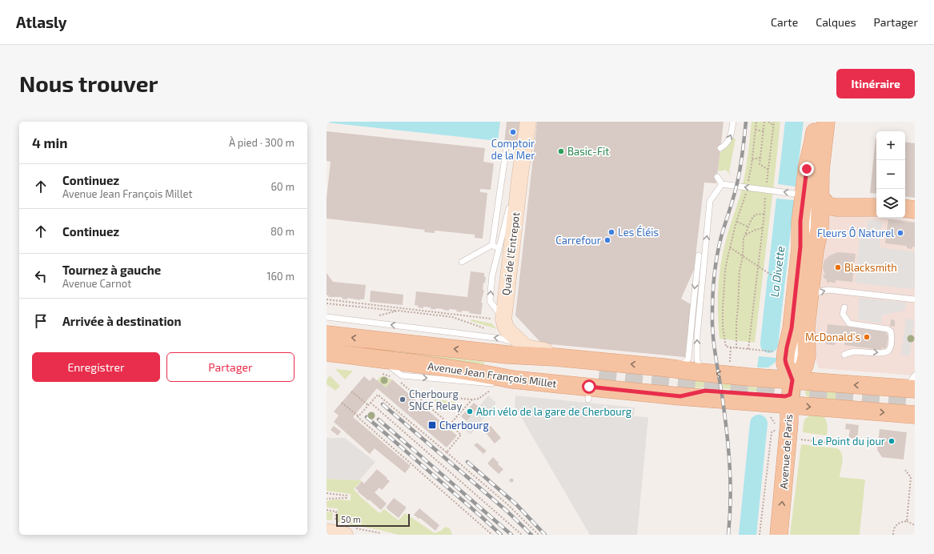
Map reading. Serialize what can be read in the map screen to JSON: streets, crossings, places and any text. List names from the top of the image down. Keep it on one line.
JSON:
{"streets":{"main road":["Avenue Jean François Millet","Avenue de Paris"],"street":["Quai de l'Entrepot"]},"crossings":[["Avenue Jean François Millet","Avenue de Paris"]],"water":["La Divette"],"places":{"other":["Comptoir de la Mer","Basic-Fit","Les Éléis","Fleurs Ô Naturel","Carrefour","Blacksmith","McDonald's","Cherbourg SNCF Relay","Abri vélo de la gare de Cherbourg","Le Point du jour"],"transit":["Cherbourg"]},"scale_bar":"50 m","page":{"header":"Atlasly","nav":["Carte","Calques","Partager"],"buttons":["Itinéraire",["Enregistrer","Partager"]],"title":"Nous trouver","heading":["4 min","À pied · 300 m"],"map_buttons":["+","−"],"list":[["Continuez","Avenue Jean François Millet","60 m"],["Continuez","80 m"],["Tournez à gauche","Avenue Carnot","160 m"],"Arrivée à destination"],"scale":"50 m"}}
